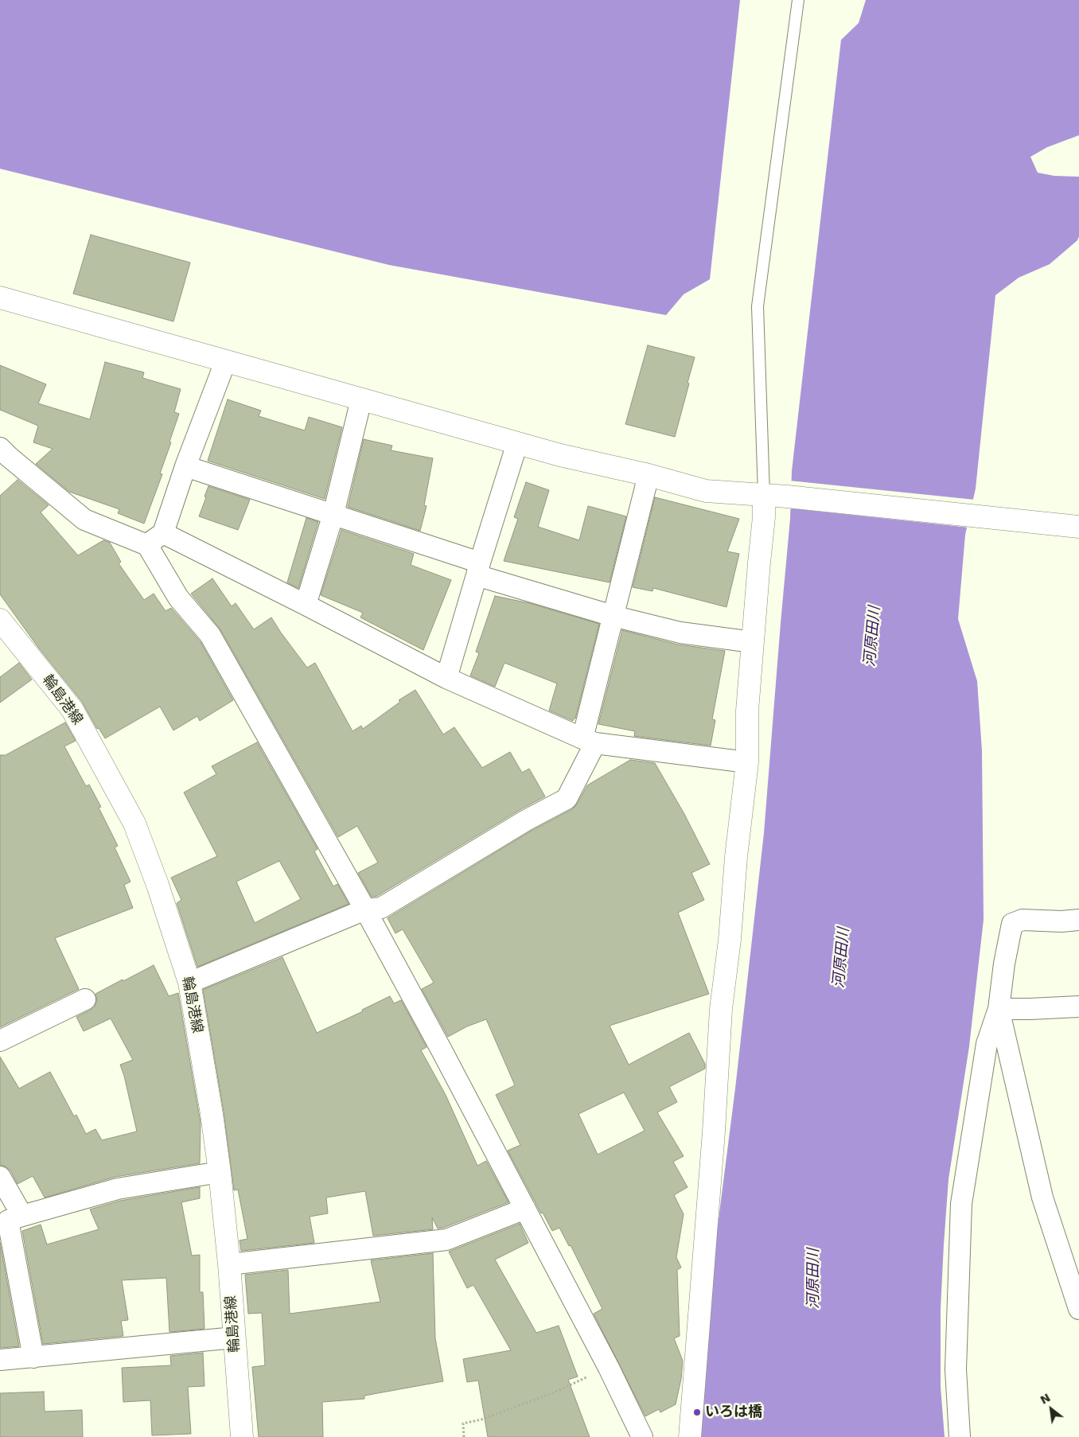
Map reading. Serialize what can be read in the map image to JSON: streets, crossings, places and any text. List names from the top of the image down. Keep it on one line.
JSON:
{"streets":{"street":["輪島港線"]},"water":["河原田川"],"places":["いろは橋"],"north":"top left"}
